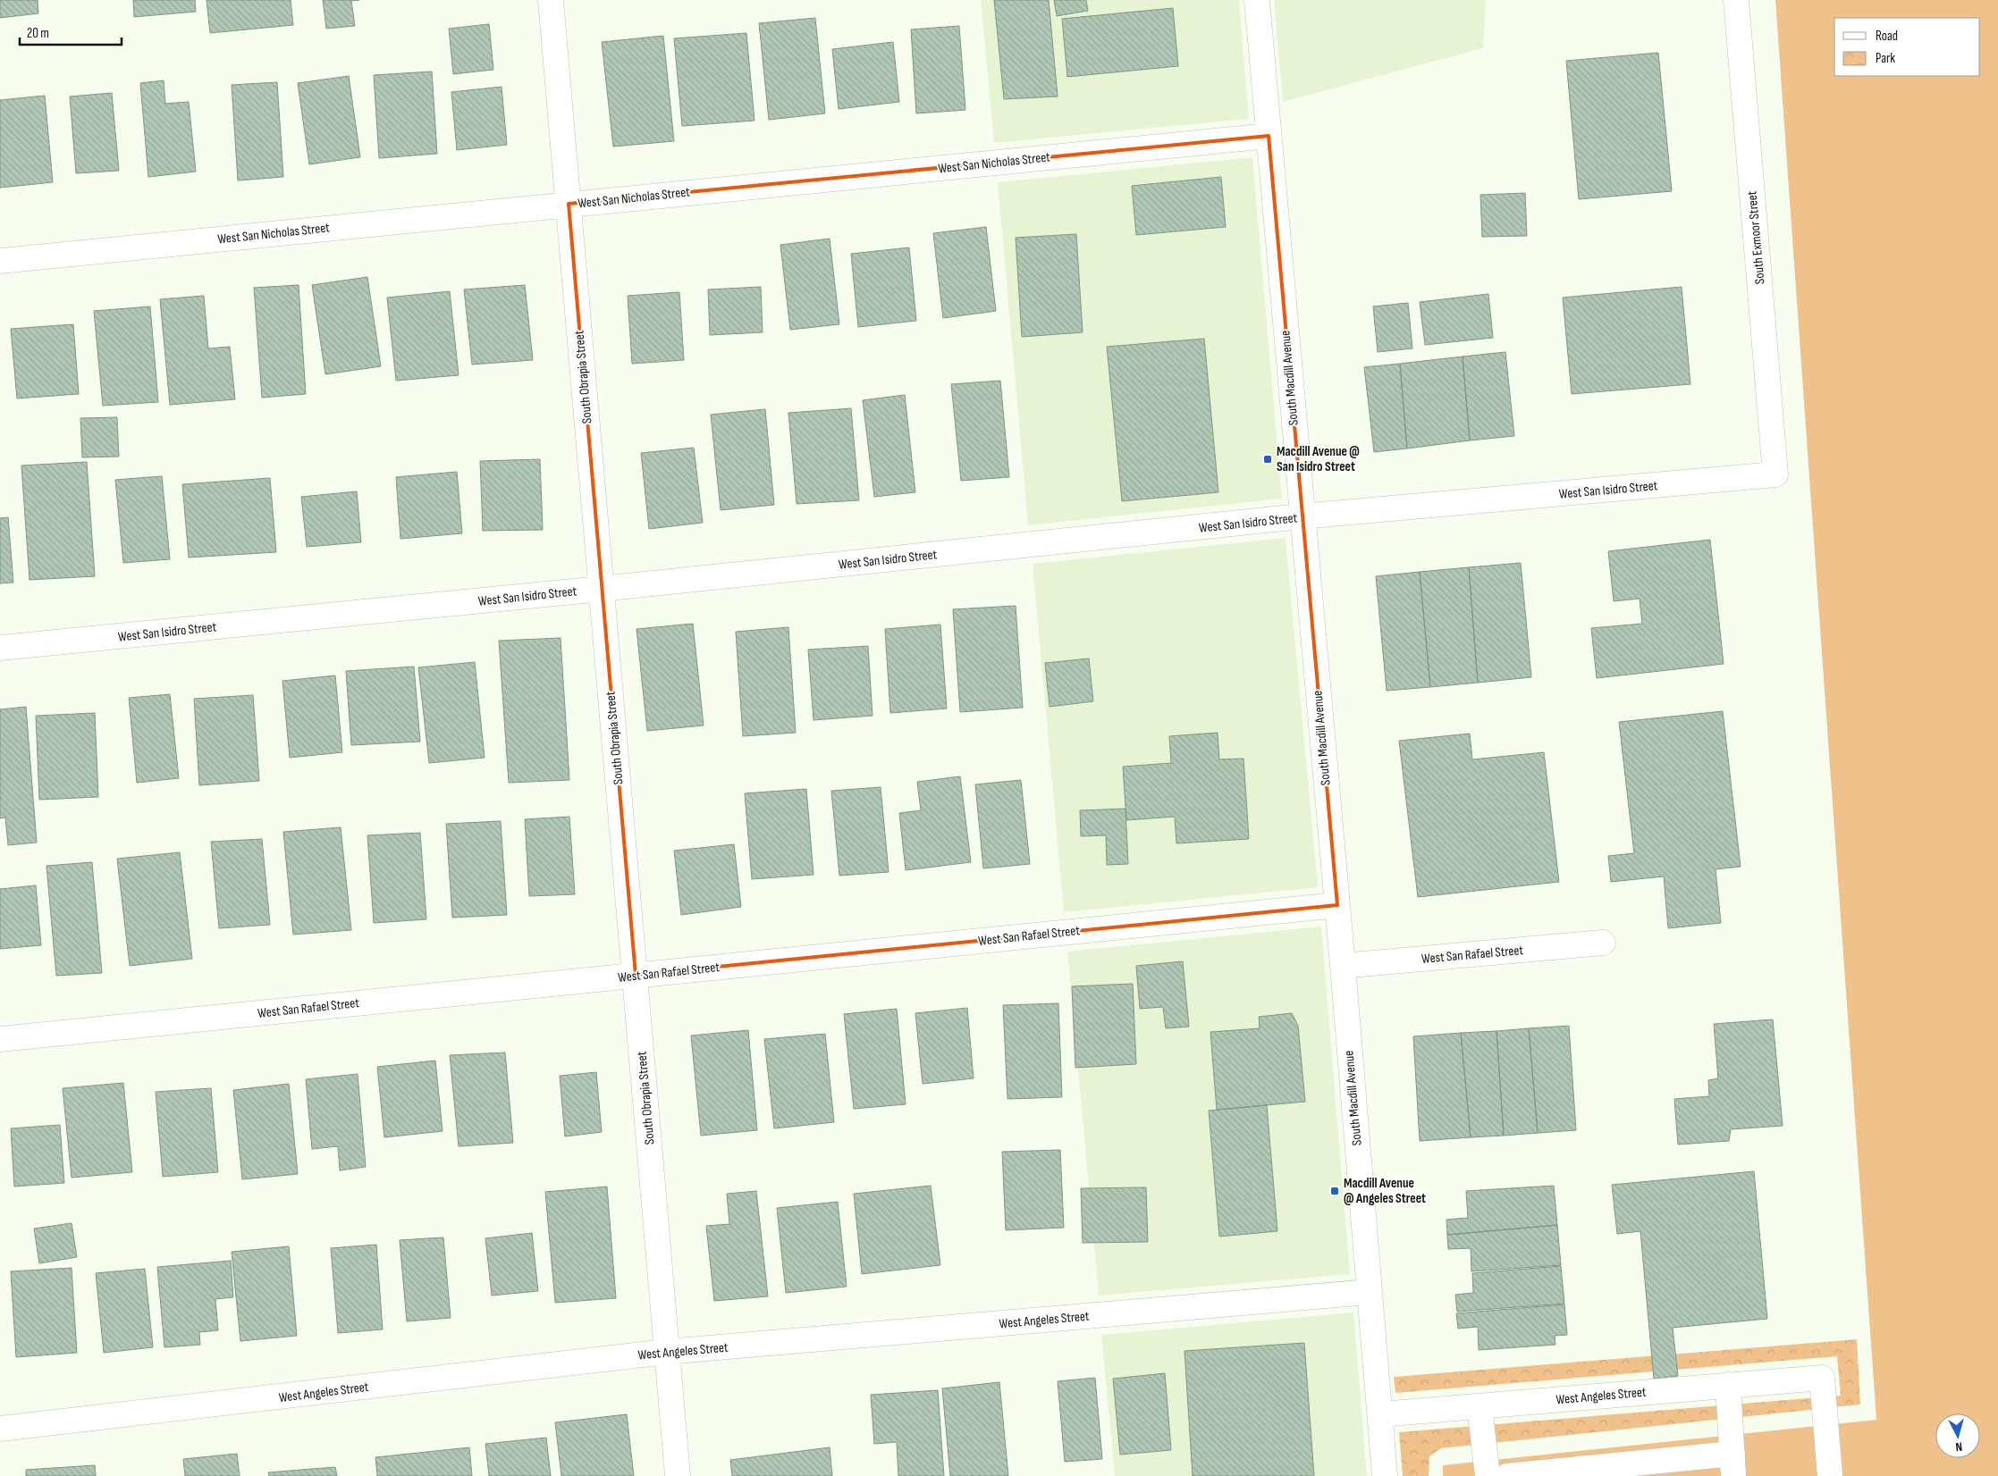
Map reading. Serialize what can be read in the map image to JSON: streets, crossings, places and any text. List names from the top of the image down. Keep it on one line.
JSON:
{"streets":{"street":["West San Nicholas Street","South Exmoor Street","South Obrapia Street","South Macdill Avenue","West San Isidro Street","West San Rafael Street","West Angeles Street"]},"crossings":[["West San Nicholas Street","South Obrapia Street"],["West San Nicholas Street","South Macdill Avenue"],["South Exmoor Street","West San Isidro Street"],["South Obrapia Street","West San Isidro Street"],["South Obrapia Street","West San Rafael Street"],["South Obrapia Street","West Angeles Street"],["South Macdill Avenue","West San Isidro Street"],["South Macdill Avenue","West San Rafael Street"],["South Macdill Avenue","West Angeles Street"]],"places":{"transit":["Macdill Avenue @ San Isidro Street","Macdill Avenue @ Angeles Street"]},"legend":["Road","Park"],"scale_bar":"20 m","north":"bottom"}
